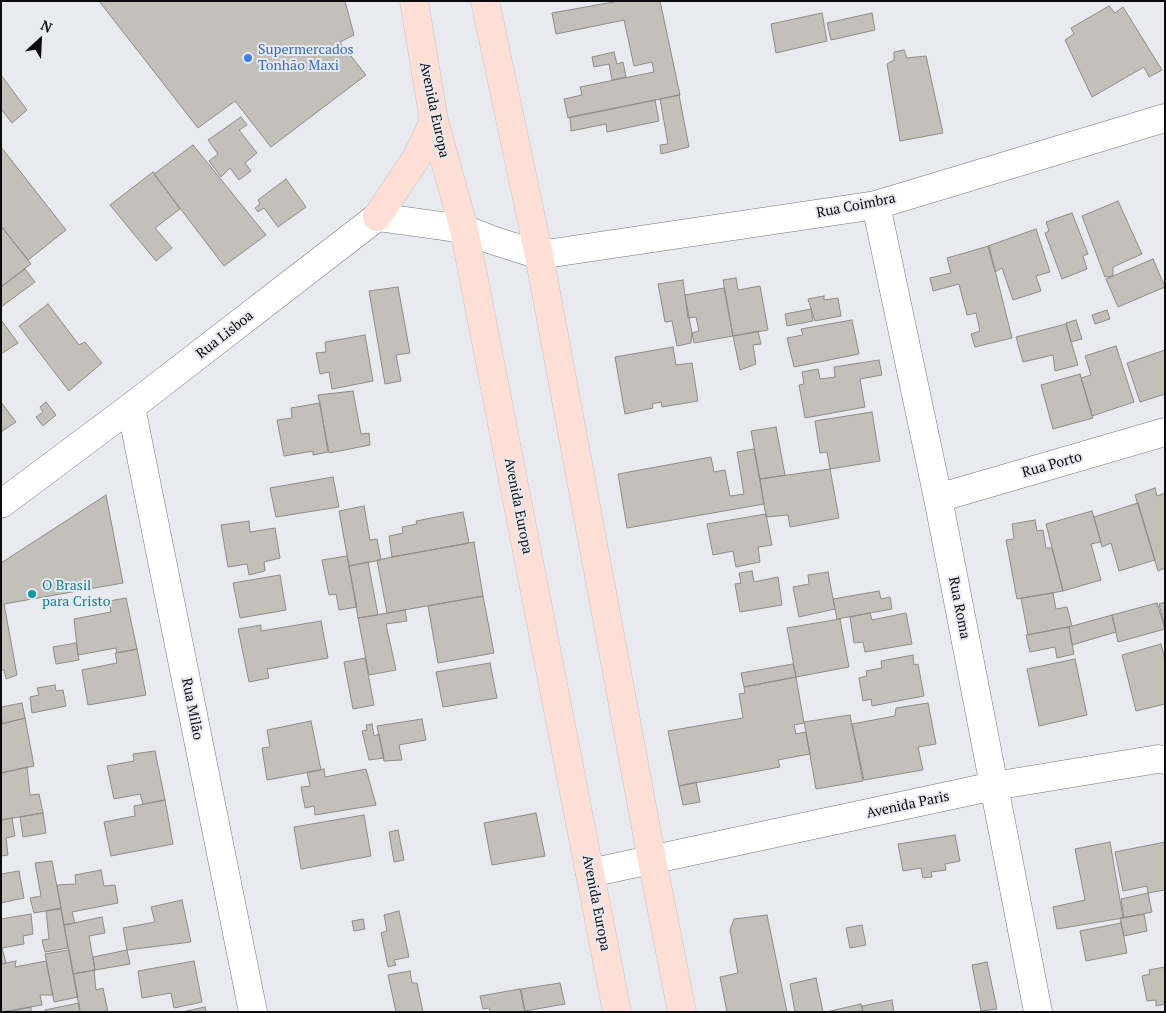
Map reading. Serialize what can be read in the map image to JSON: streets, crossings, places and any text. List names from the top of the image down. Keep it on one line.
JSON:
{"streets":{"main road":["Avenida Europa"],"street":["Rua Coimbra","Rua Lisboa","Rua Porto","Rua Roma","Rua Milão","Avenida Paris"]},"crossings":[["Avenida Europa","Avenida Paris"],["Rua Coimbra","Rua Roma"],["Rua Lisboa","Rua Milão"],["Rua Porto","Rua Roma"],["Rua Roma","Avenida Paris"]],"places":["Supermercados Tonhão Maxi","O Brasil para Cristo"],"north":"top right"}
